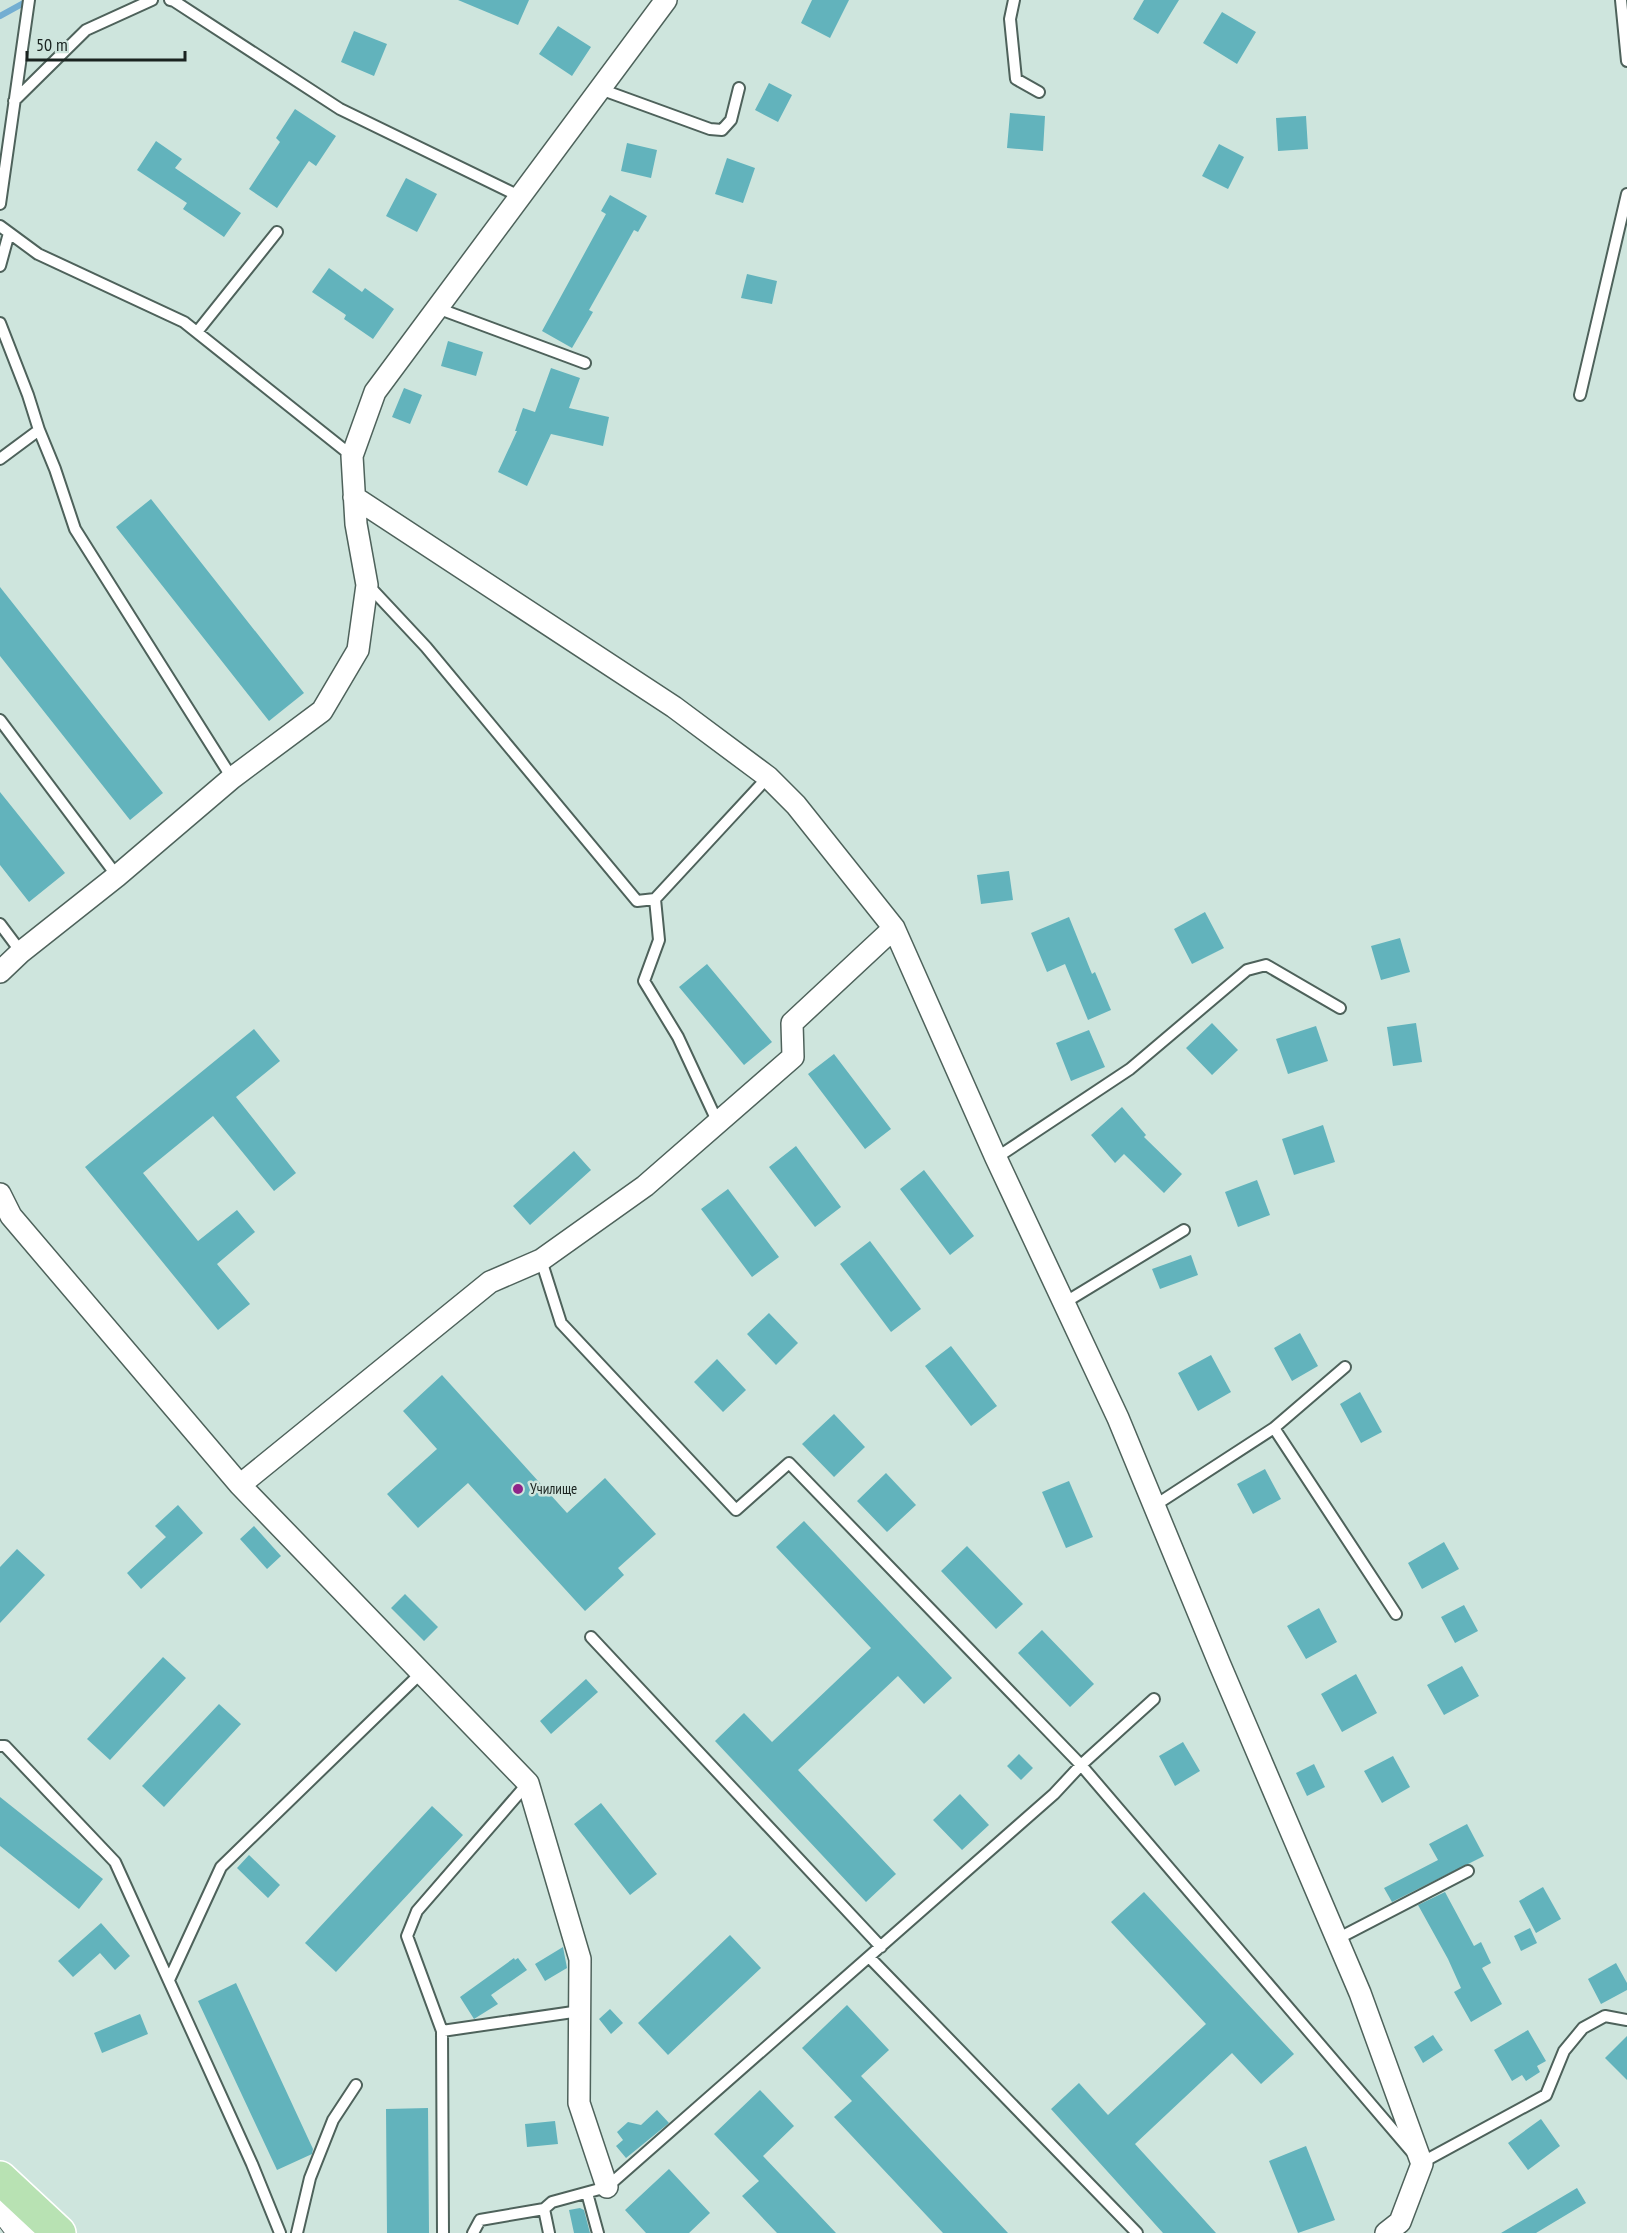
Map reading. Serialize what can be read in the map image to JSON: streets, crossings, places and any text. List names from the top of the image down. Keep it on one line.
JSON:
{"places":["Училище"],"scale_bar":"50 m"}
